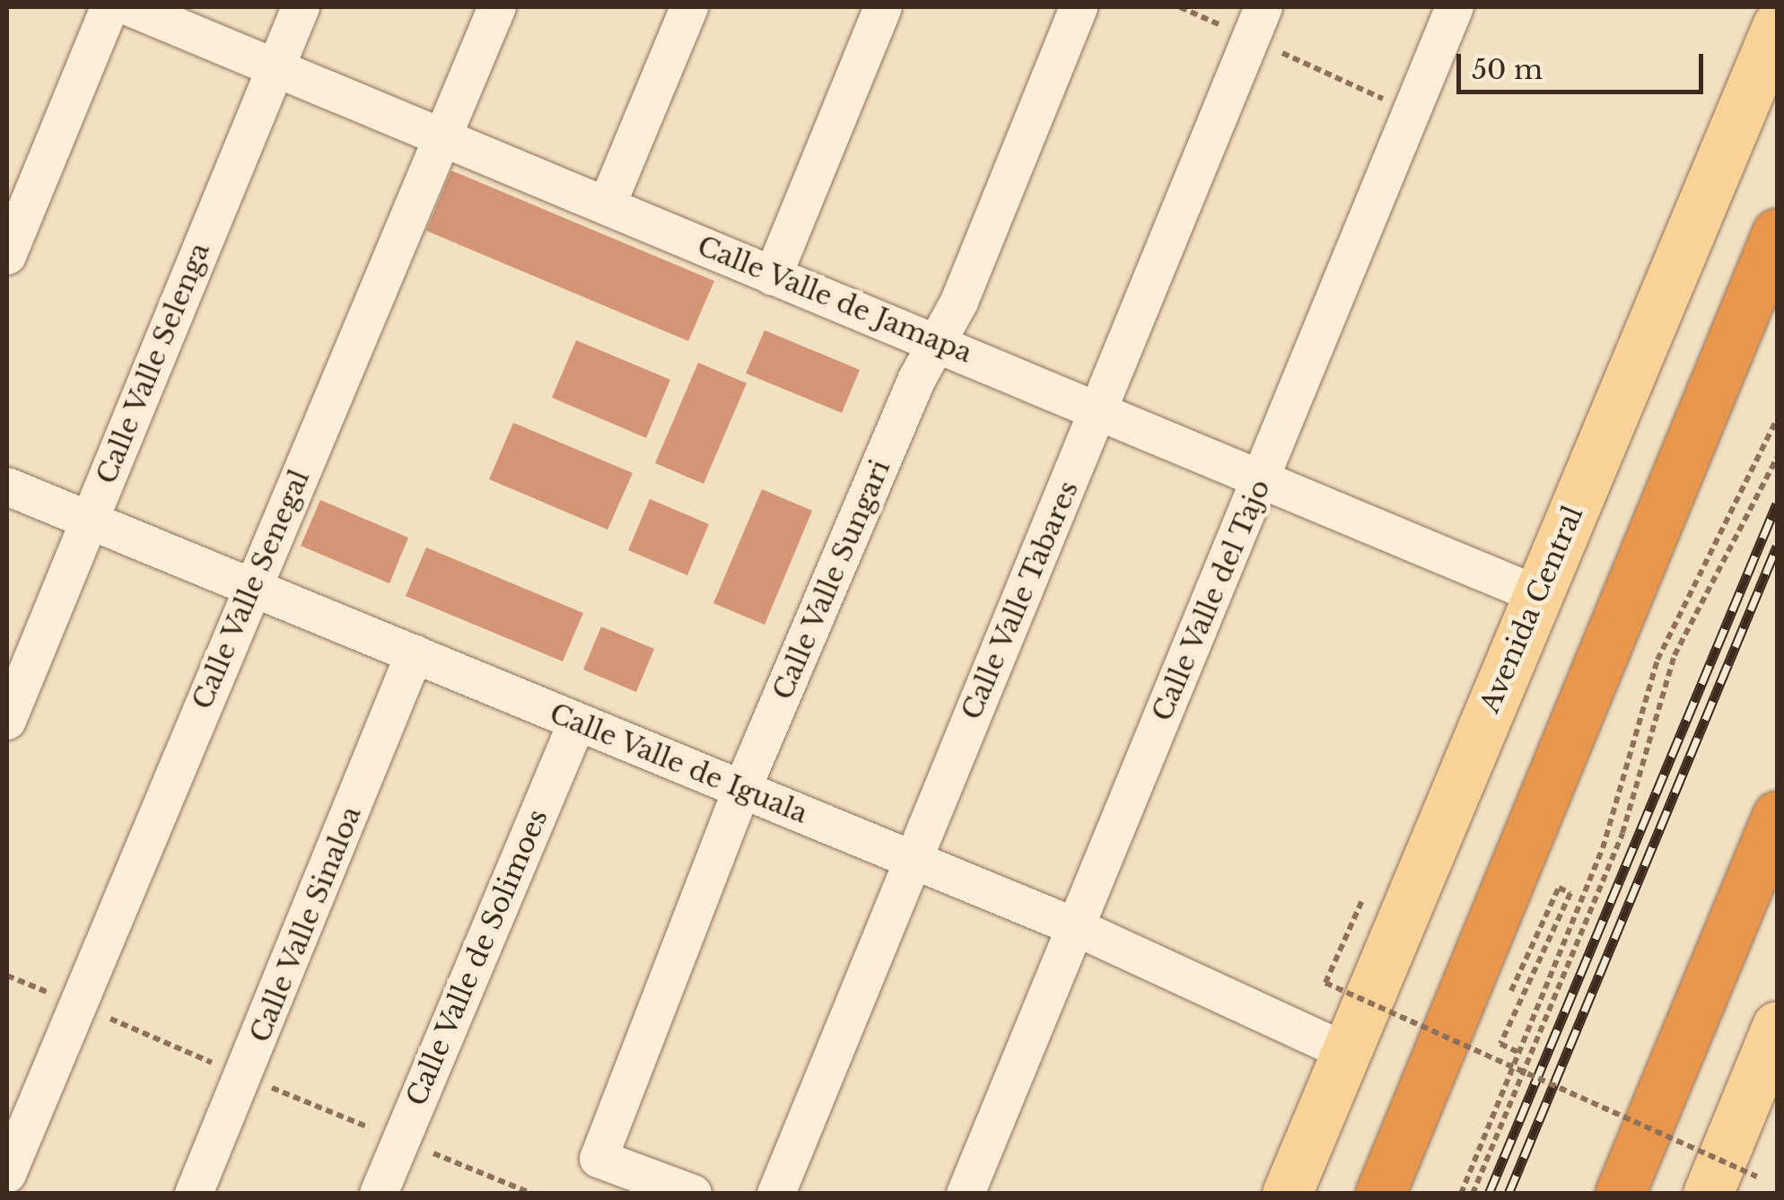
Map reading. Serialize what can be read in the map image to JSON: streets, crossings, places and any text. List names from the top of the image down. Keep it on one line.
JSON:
{"streets":{"main road":["Avenida Central"],"street":["Calle Valle de Jamapa","Calle Valle Selenga","Calle Valle Sungari","Calle Valle Senegal","Calle Valle Tabares","Calle Valle del Tajo","Calle Valle de Iguala","Calle Valle Sinaloa","Calle Valle de Solimoes"]},"crossings":[["Calle Valle de Jamapa","Calle Valle Selenga"],["Calle Valle de Jamapa","Calle Valle Sungari"],["Calle Valle de Jamapa","Calle Valle Senegal"],["Calle Valle de Jamapa","Calle Valle Tabares"],["Calle Valle de Jamapa","Calle Valle del Tajo"],["Calle Valle de Jamapa","Avenida Central"],["Calle Valle Selenga","Calle Valle de Iguala"],["Calle Valle Sungari","Calle Valle de Iguala"],["Calle Valle Senegal","Calle Valle de Iguala"],["Calle Valle Tabares","Calle Valle de Iguala"],["Calle Valle del Tajo","Calle Valle de Iguala"],["Avenida Central","Calle Valle de Iguala"],["Calle Valle de Iguala","Calle Valle Sinaloa"],["Calle Valle de Iguala","Calle Valle de Solimoes"]],"scale_bar":"50 m"}
